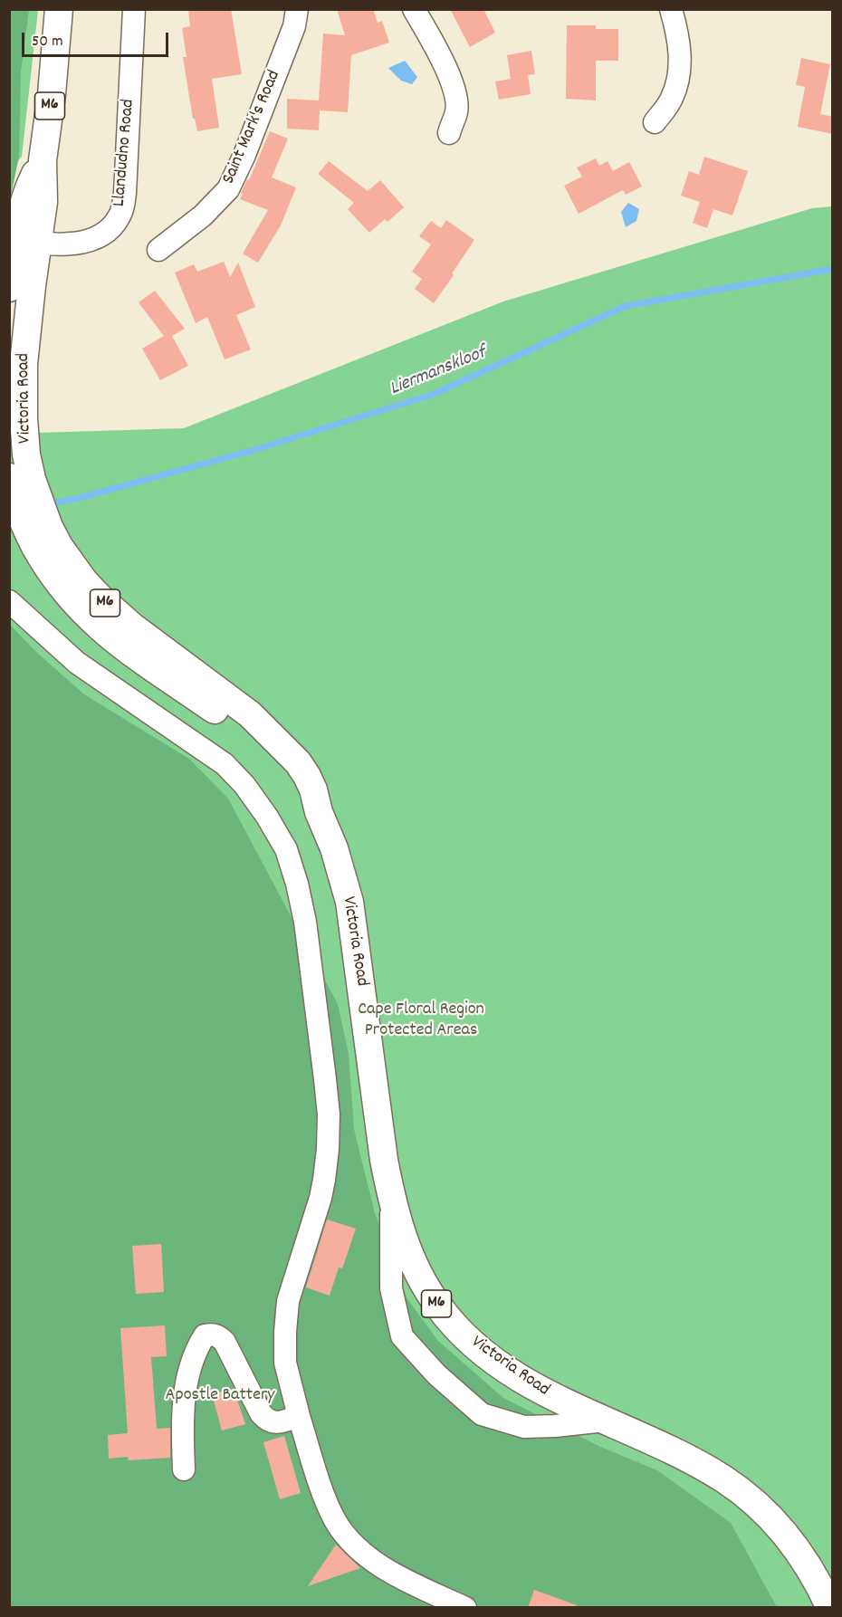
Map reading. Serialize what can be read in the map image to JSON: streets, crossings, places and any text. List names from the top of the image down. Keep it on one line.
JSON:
{"streets":{"main road":["M6","Victoria Road"],"street":["Saint Mark's Road","Llandudno Road"]},"crossings":[["Llandudno Road","Victoria Road"]],"water":["Liermanskloof"],"parks":["Cape Floral Region Protected Areas","Apostle Battery"],"scale_bar":"50 m"}
